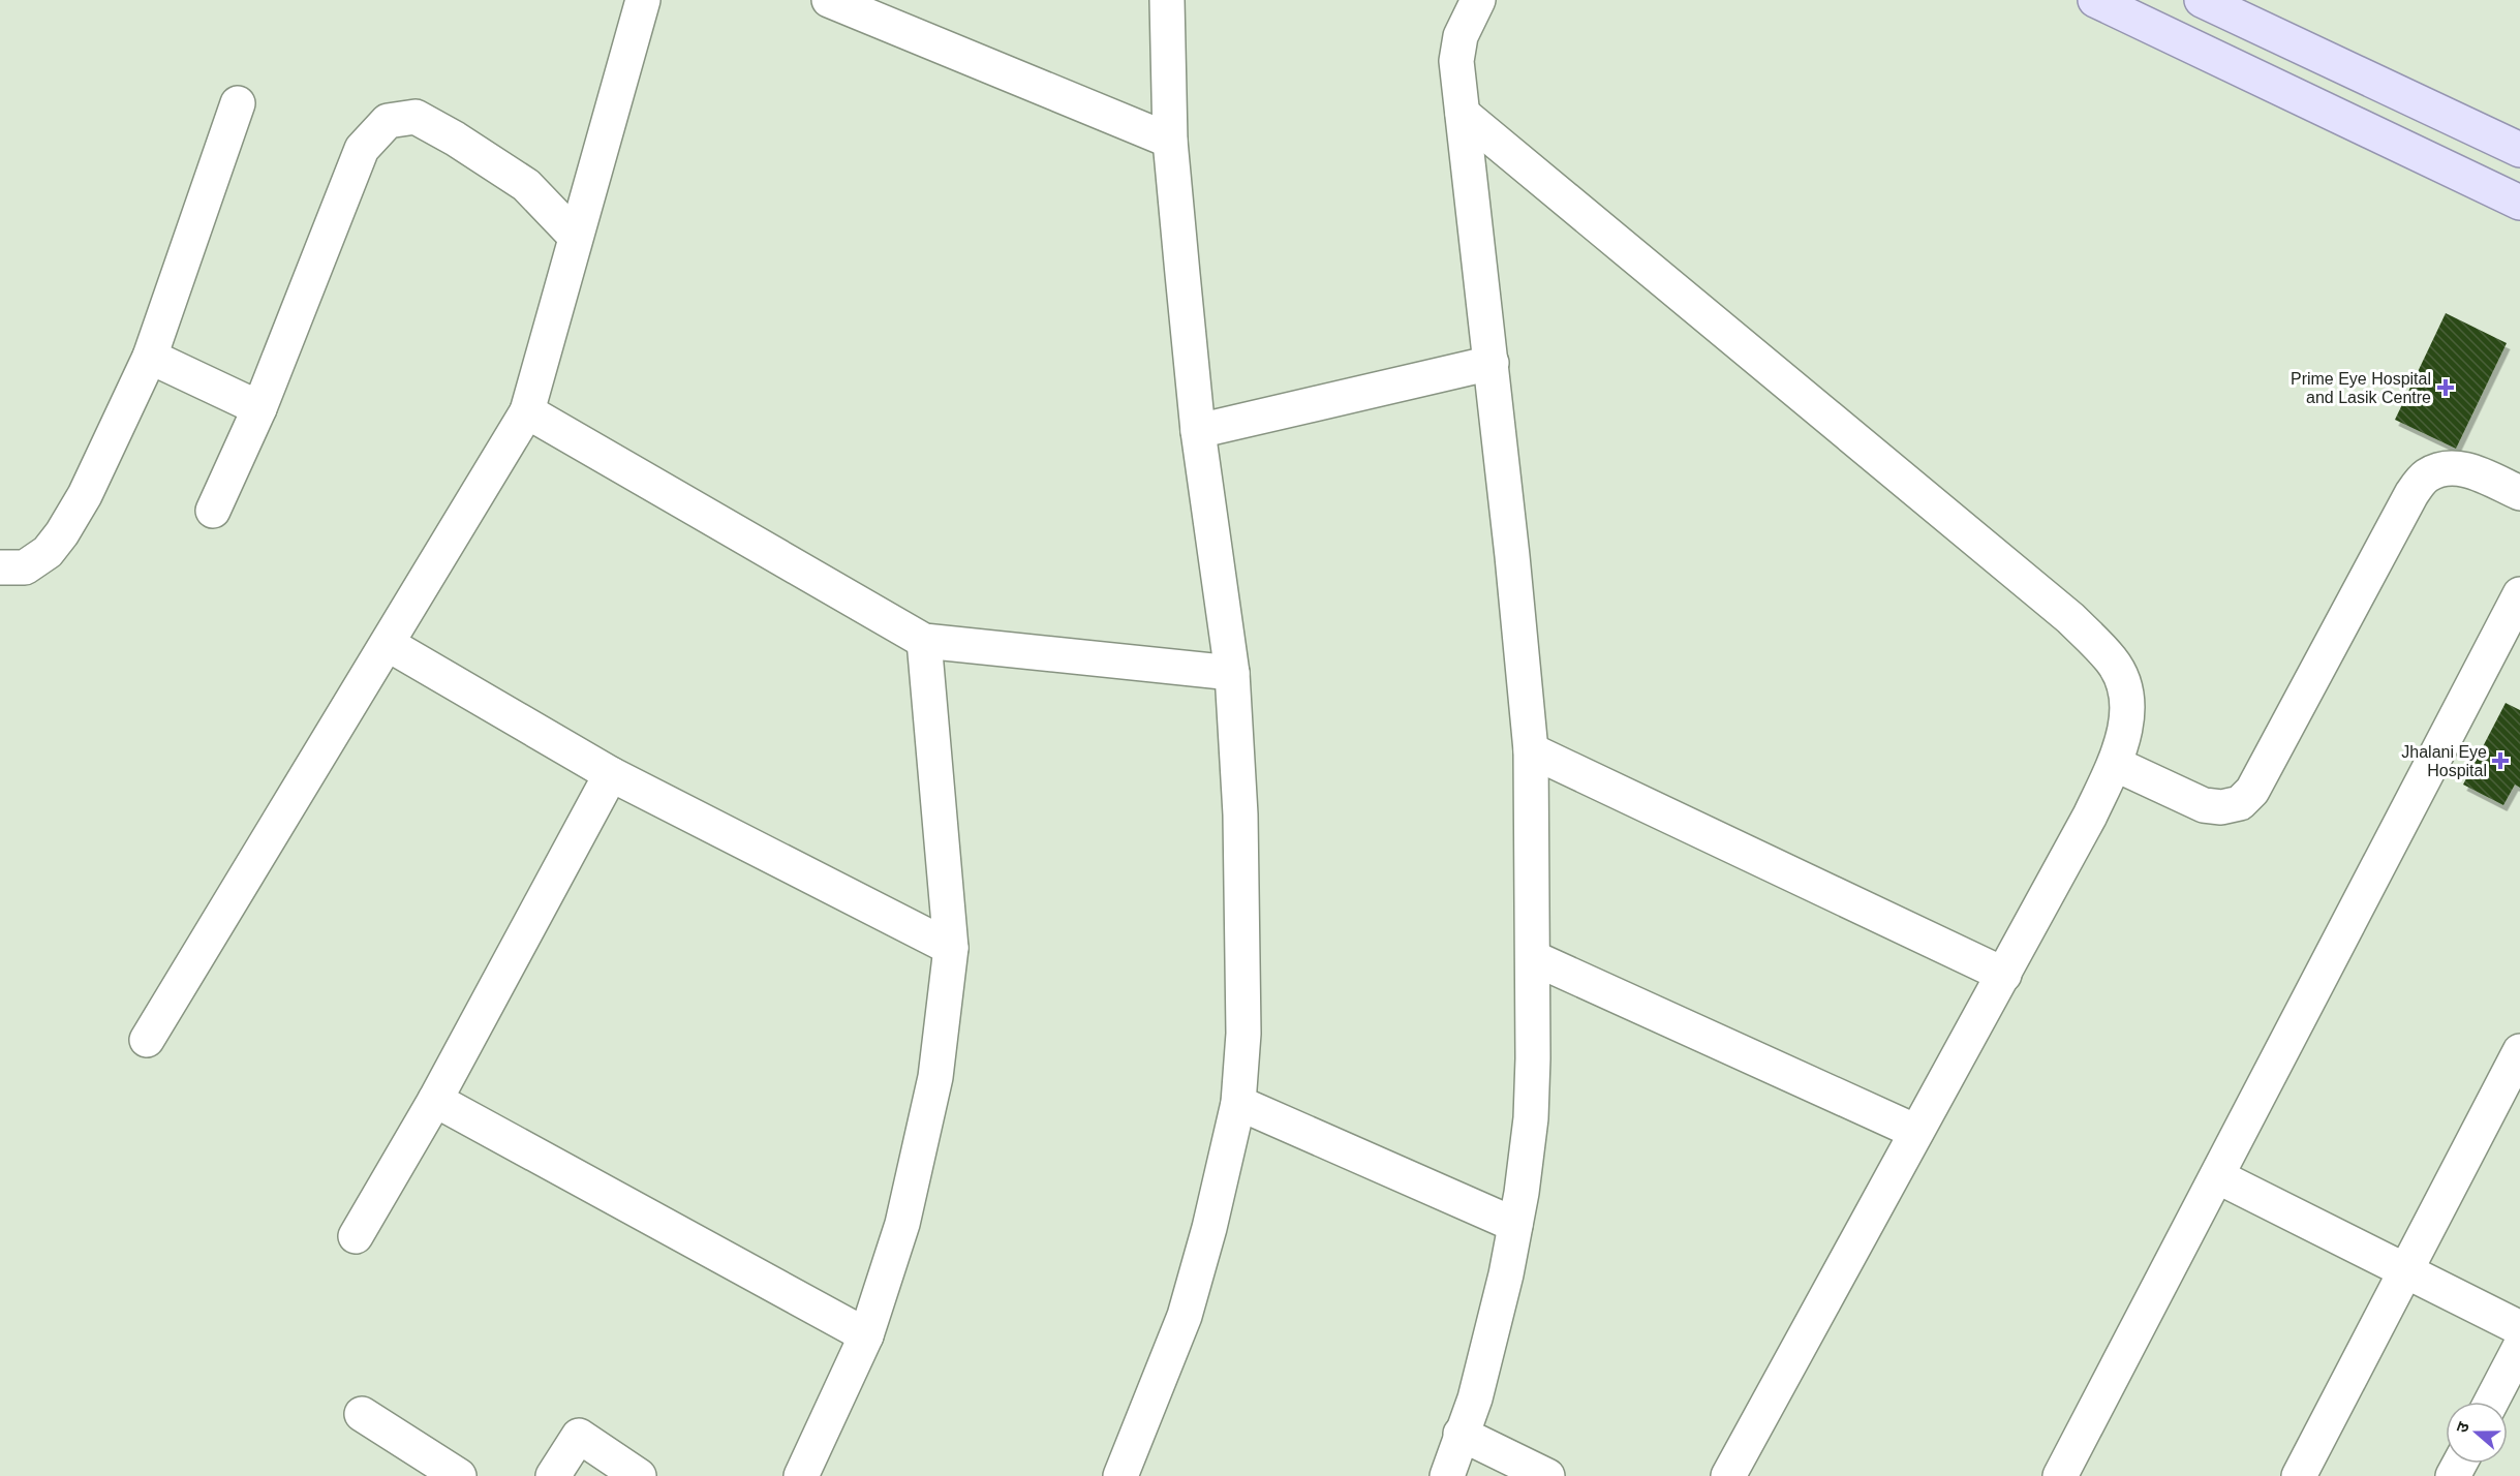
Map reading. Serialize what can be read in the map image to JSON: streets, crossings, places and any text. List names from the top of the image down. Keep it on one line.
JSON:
{"places":{"health":["Prime Eye Hospital and Lasik Centre","Jhalani Eye Hospital"]},"north":"left"}
